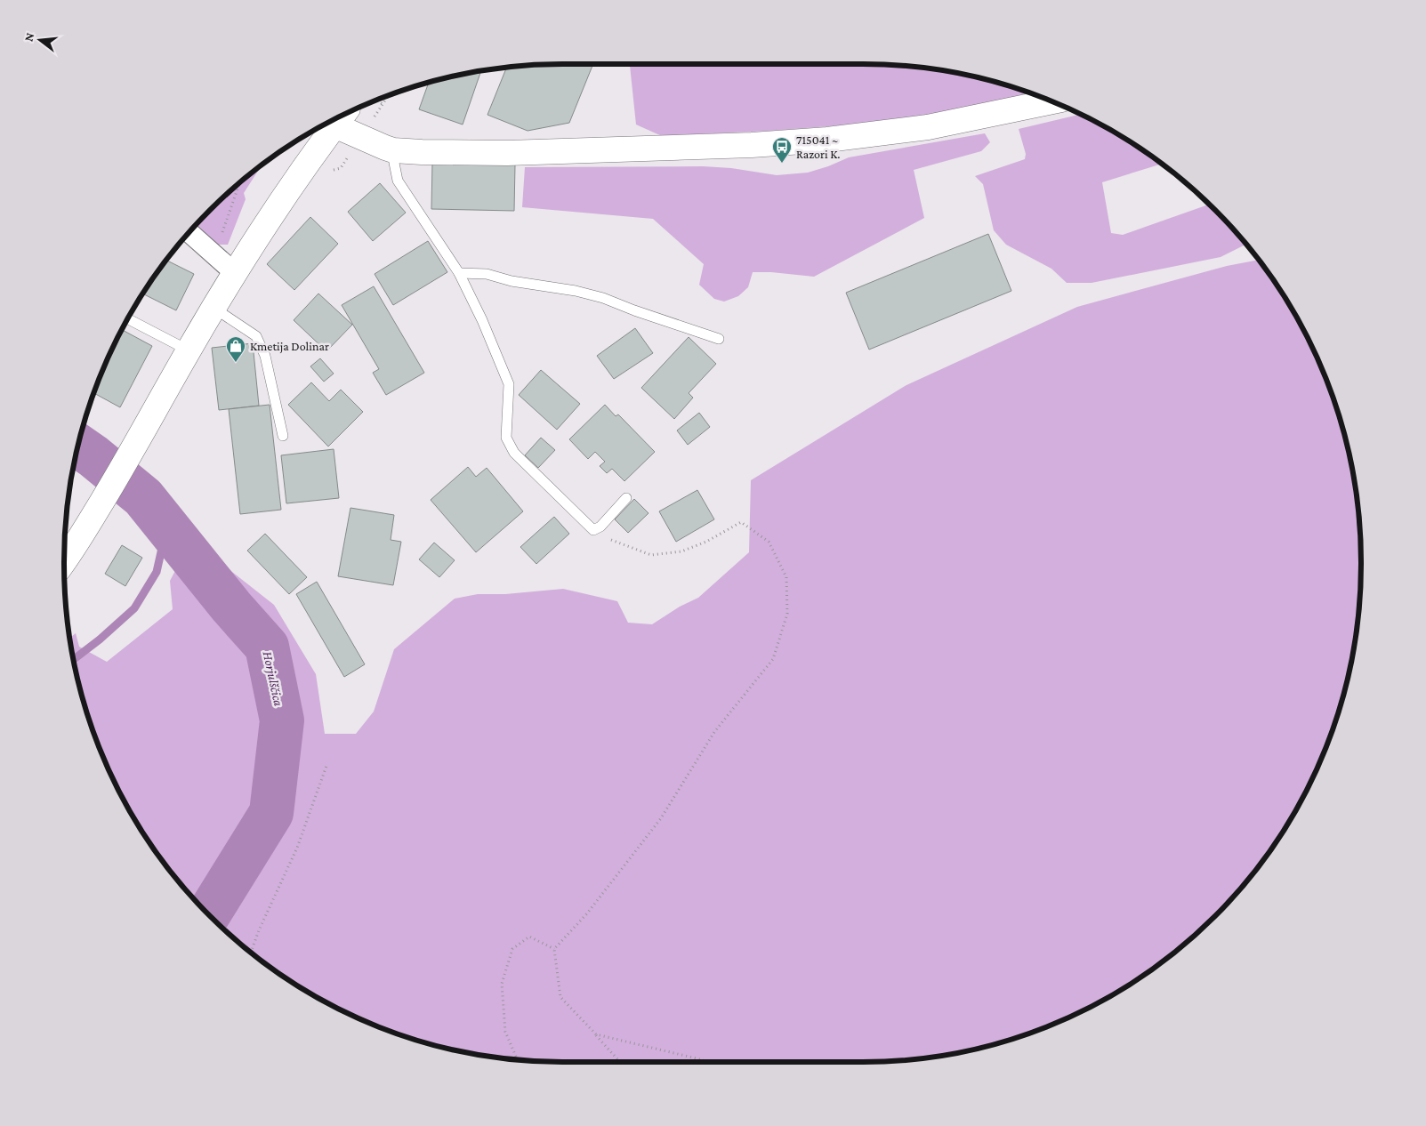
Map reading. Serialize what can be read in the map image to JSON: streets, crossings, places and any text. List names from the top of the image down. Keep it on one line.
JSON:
{"water":["Horjulščica"],"places":{"bus stop":["715041 ~ Razori K."],"shop":["Kmetija Dolinar"]},"north":"left"}
